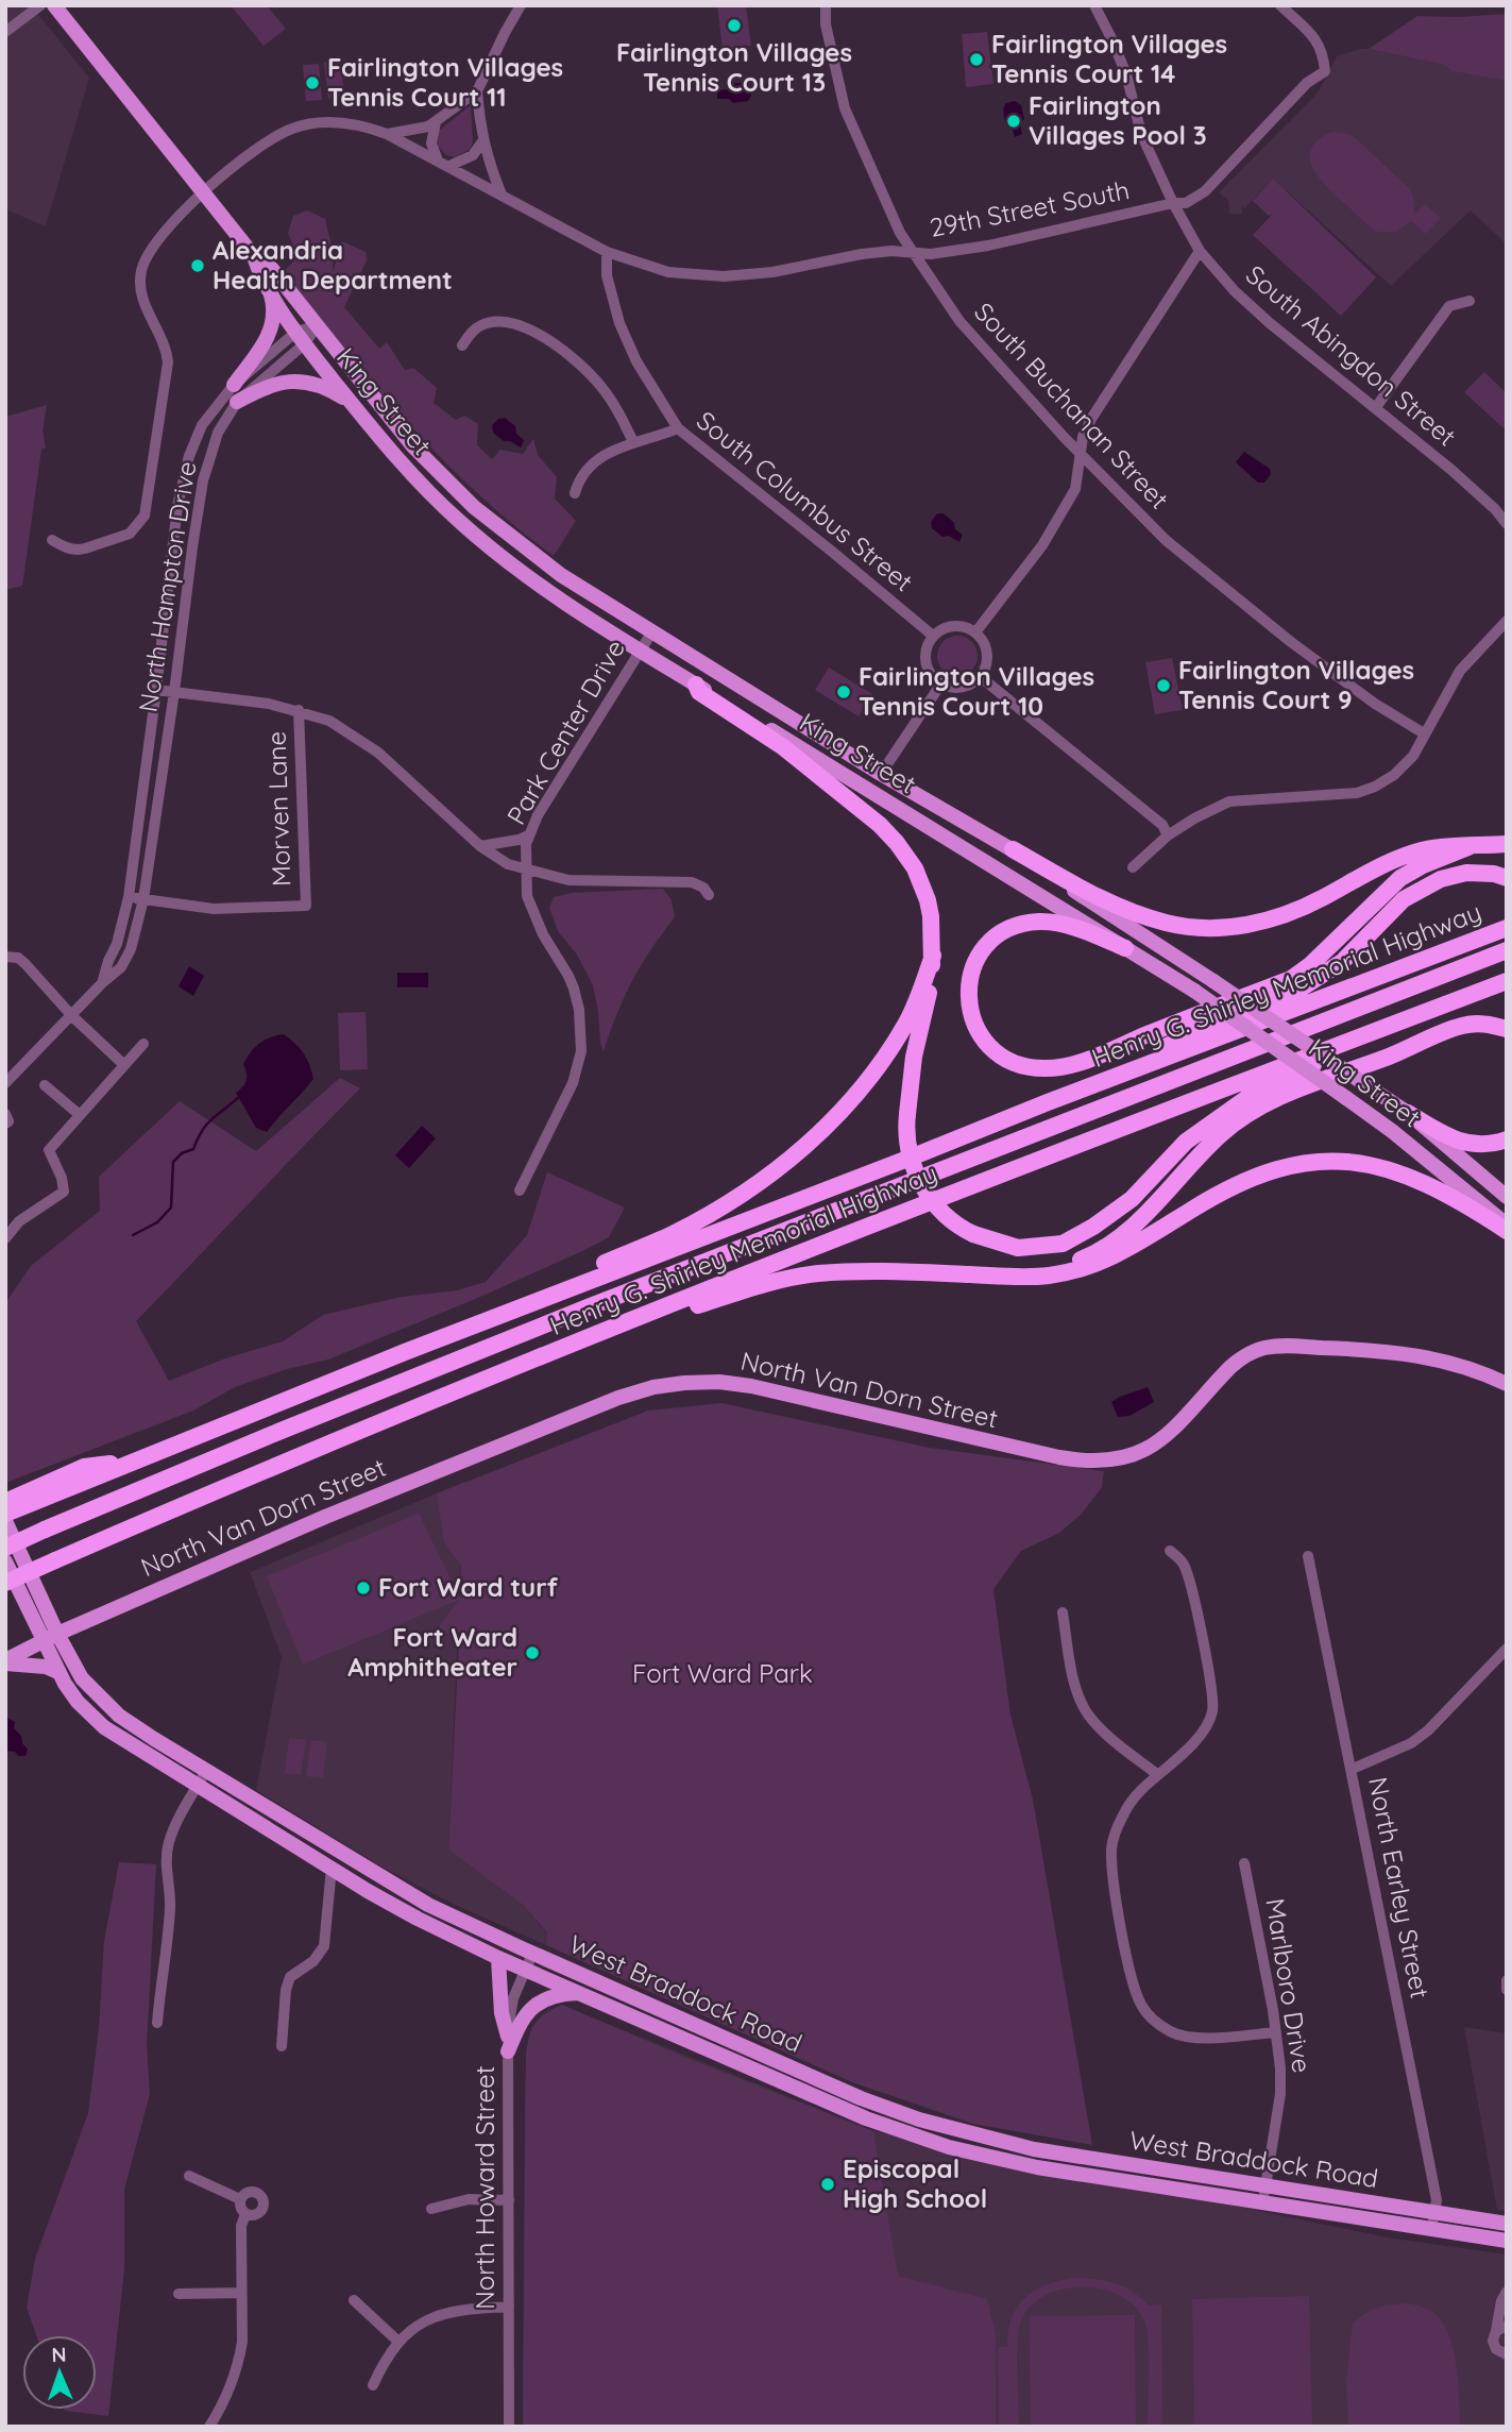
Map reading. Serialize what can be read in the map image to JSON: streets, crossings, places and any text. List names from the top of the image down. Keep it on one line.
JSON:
{"streets":{"highway":["Henry G. Shirley Memorial Highway"],"main road":["King Street","North Van Dorn Street","West Braddock Road"],"street":["29th Street South","South Abingdon Street","South Buchanan Street","South Columbus Street","North Hampton Drive","Park Center Drive","Morven Lane","North Earley Street","Marlboro Drive","North Howard Street"]},"crossings":[["29th Street South","South Abingdon Street"],["29th Street South","South Buchanan Street"],["29th Street South","South Columbus Street"],["King Street","North Hampton Drive"],["King Street","Park Center Drive"],["North Hampton Drive","Morven Lane"],["North Van Dorn Street","West Braddock Road"],["North Earley Street","West Braddock Road"],["Marlboro Drive","West Braddock Road"],["West Braddock Road","North Howard Street"]],"parks":["Fort Ward Park"],"places":["Fairlington Villages Tennis Court 13","Fairlington Villages Tennis Court 14","Fairlington Villages Tennis Court 11","Fairlington Villages Pool 3","Alexandria Health Department","Fairlington Villages Tennis Court 9","Fairlington Villages Tennis Court 10","Fort Ward turf","Fort Ward Amphitheater","Episcopal High School"],"north":"top"}
